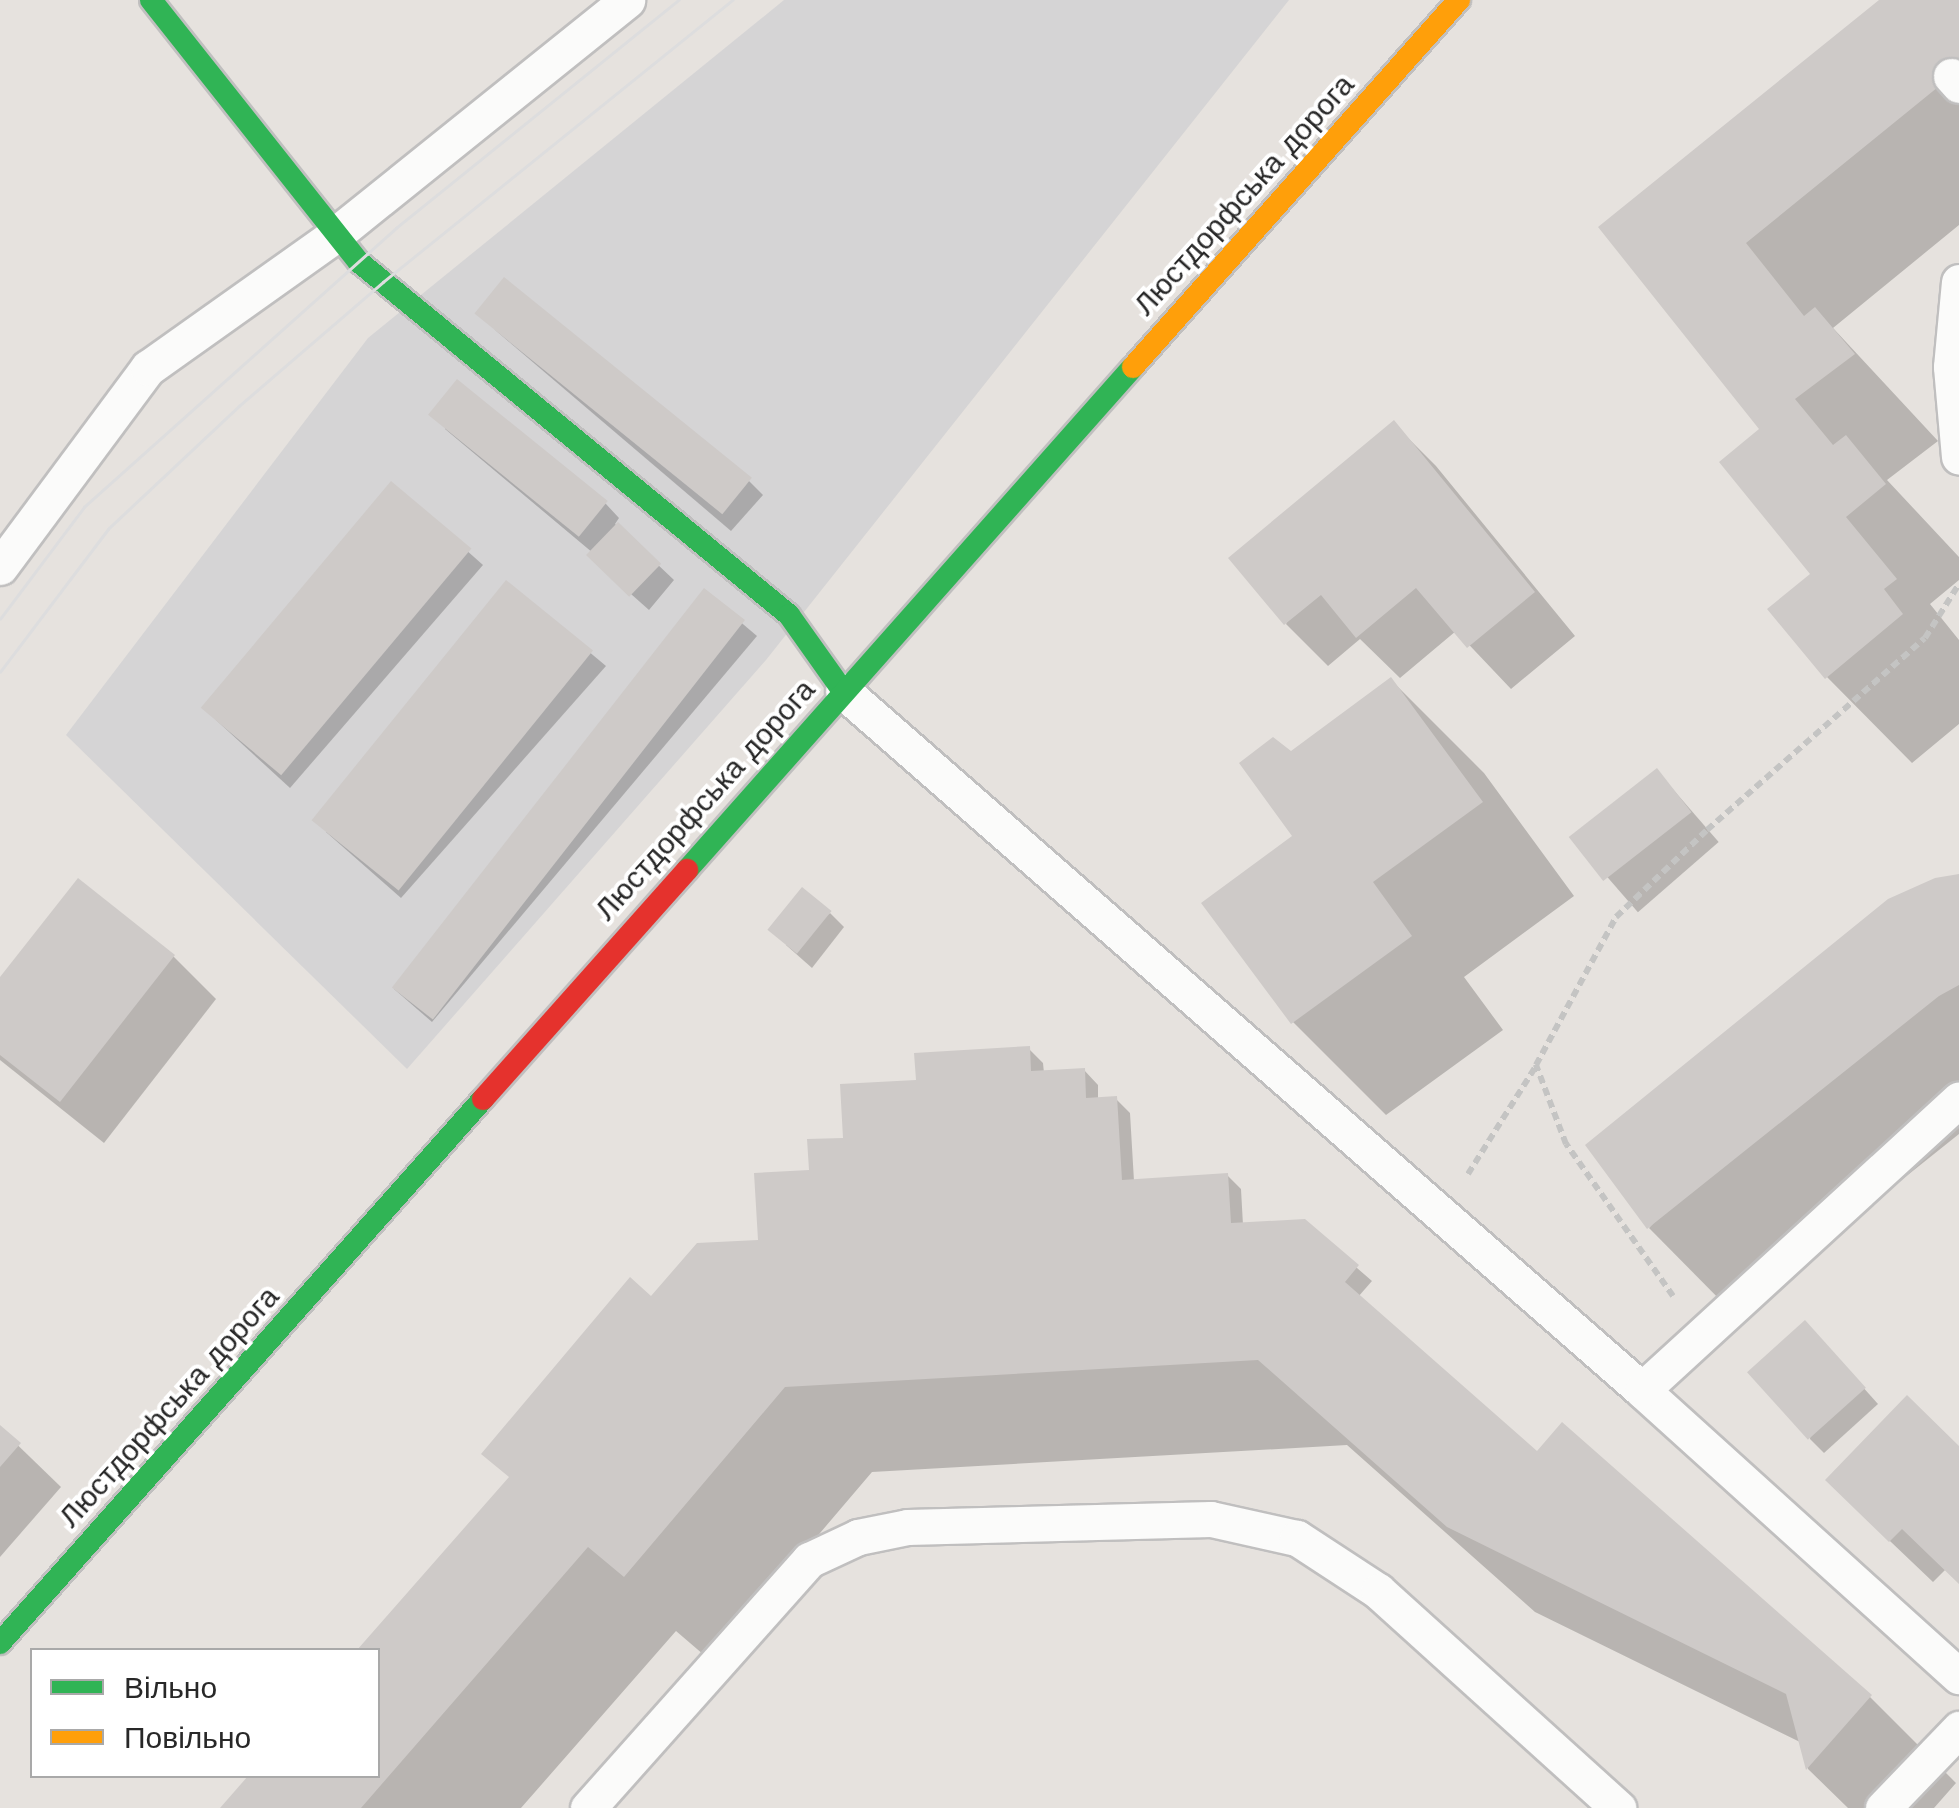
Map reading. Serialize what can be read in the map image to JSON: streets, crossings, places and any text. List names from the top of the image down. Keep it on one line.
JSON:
{"streets":{"main road":["Люстдорфська дорога"]},"legend":["Вільно","Повільно"]}
